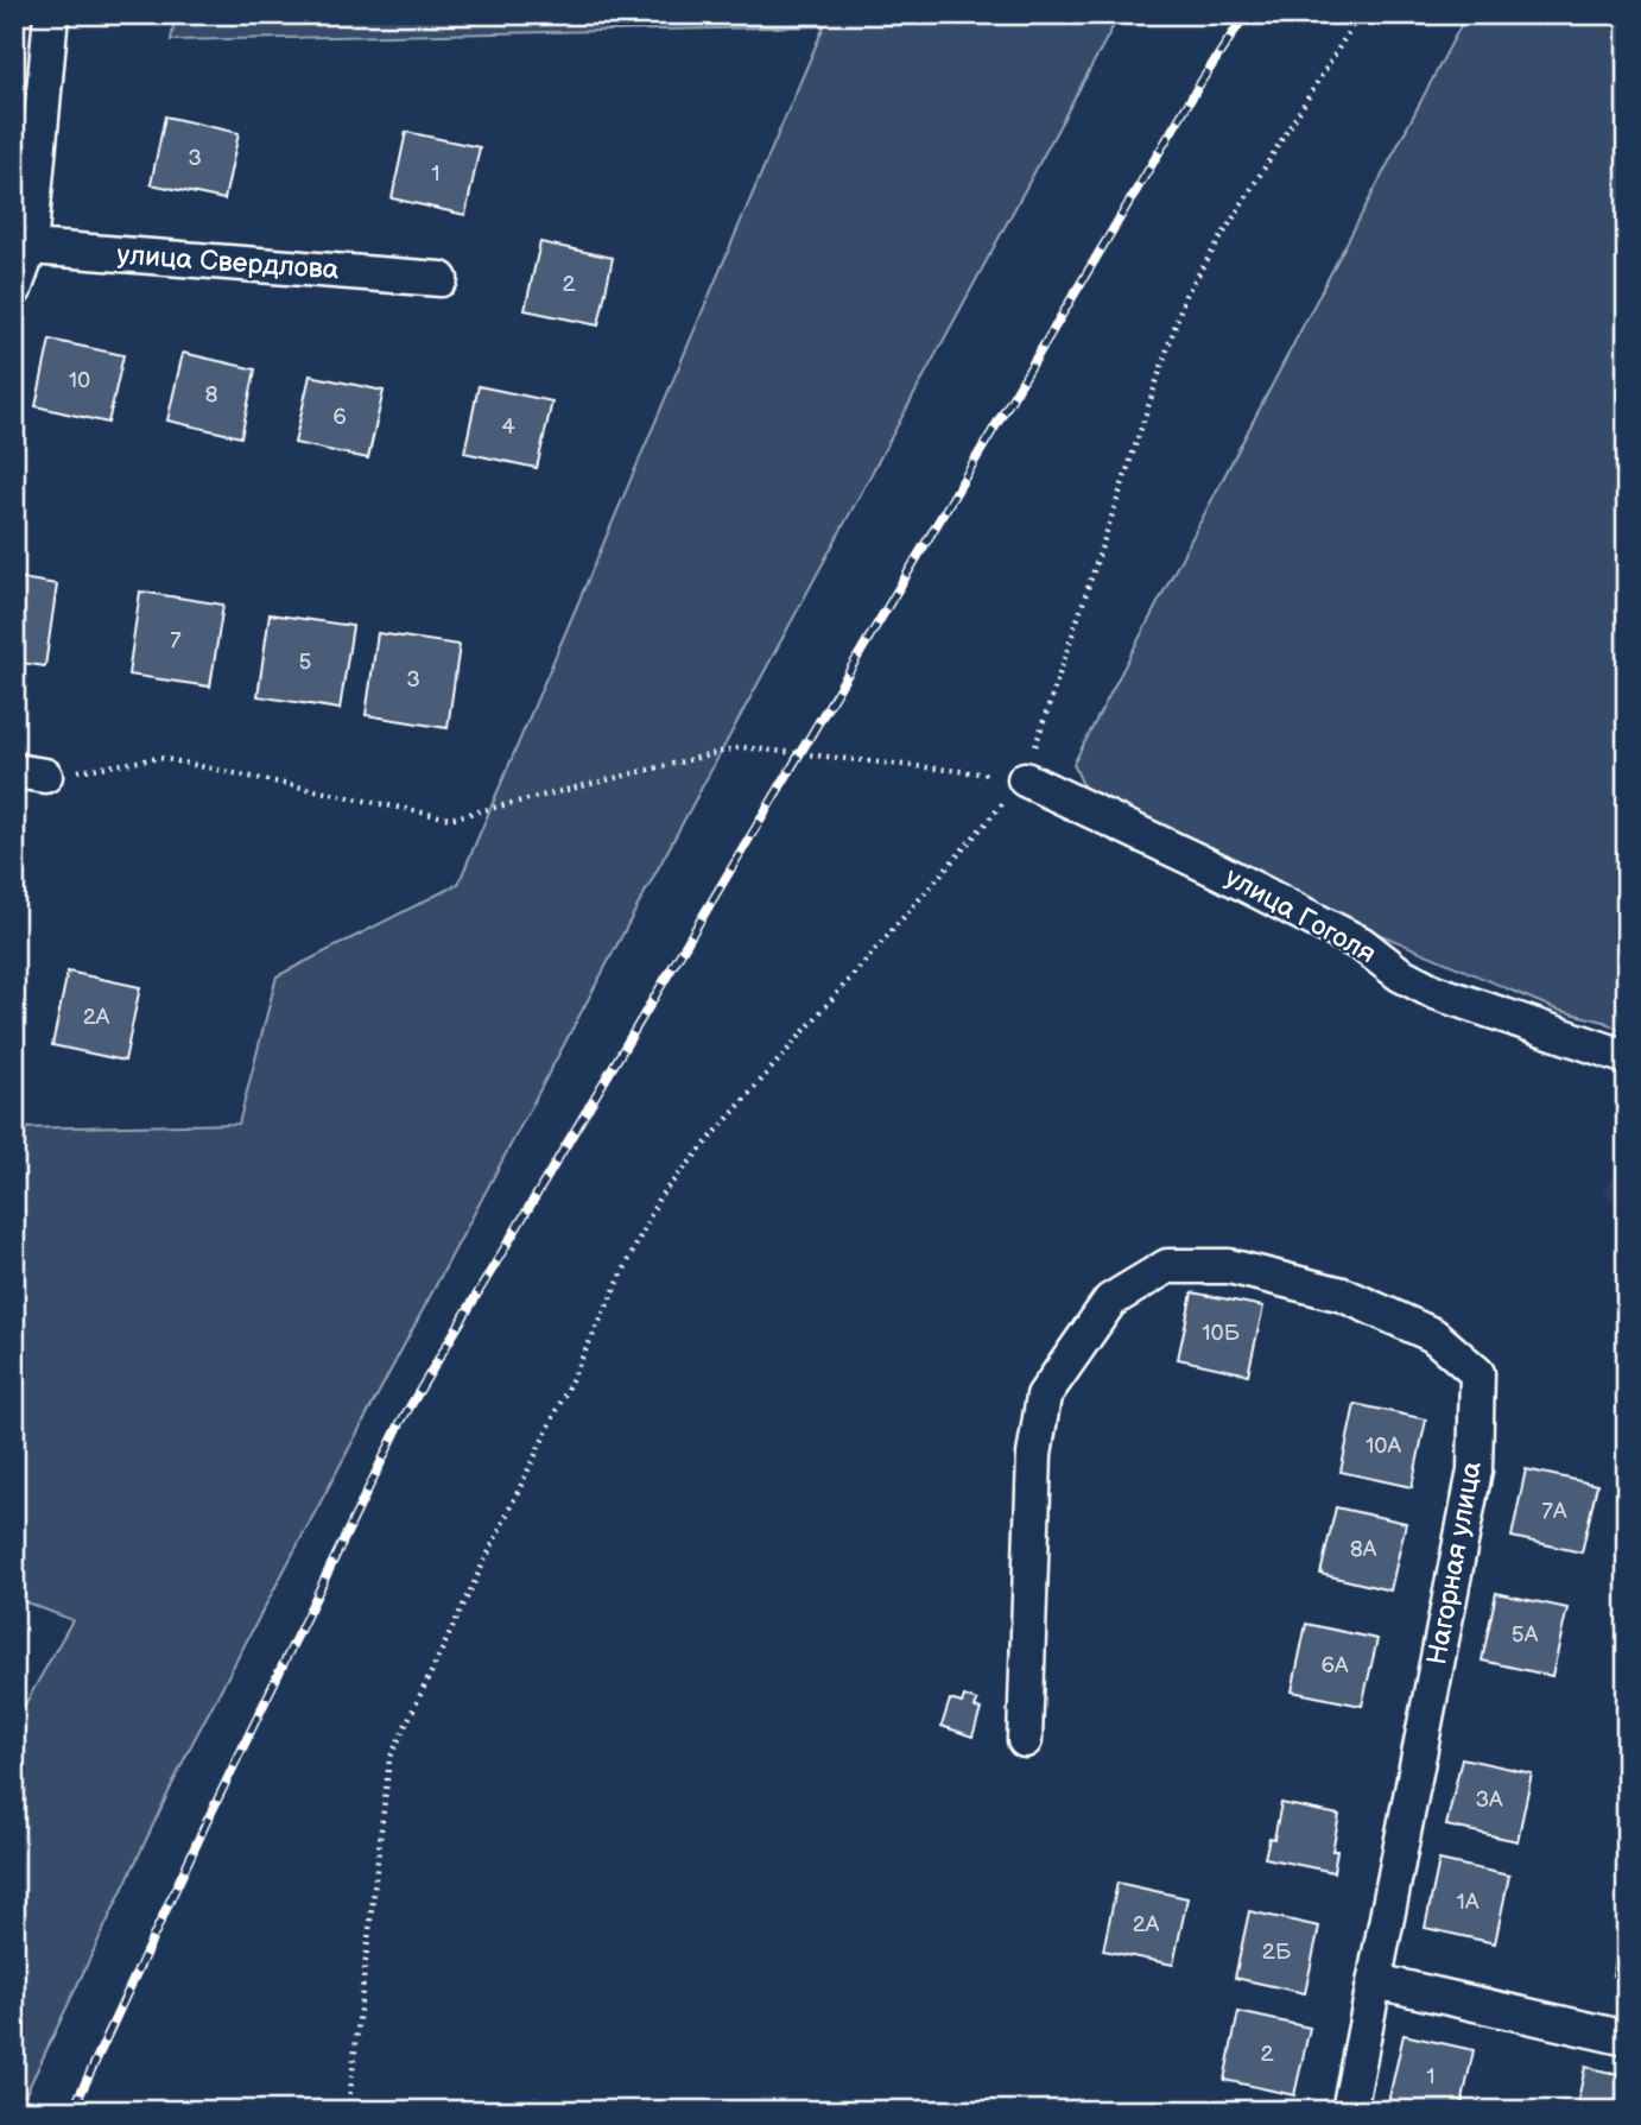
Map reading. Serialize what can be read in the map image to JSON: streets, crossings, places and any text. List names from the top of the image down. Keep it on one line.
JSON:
{"streets":{"street":["улица Свердлова","улица Гоголя","Нагорная улица"]},"house_numbers":["3","1","2","10","8","6","4","7","5","3","2А","10Б","10А","7А","8А","5А","6А","3А","1А","2А","2Б","2","1"]}
